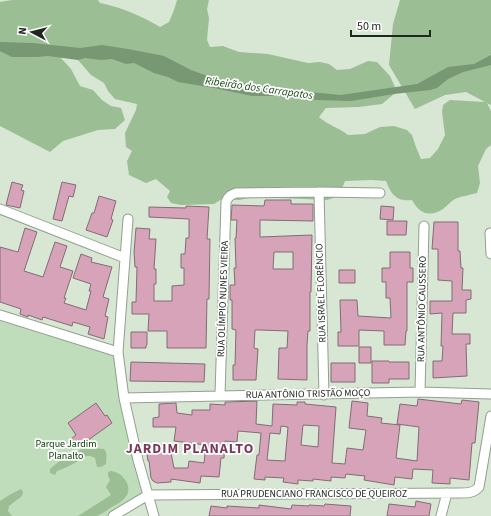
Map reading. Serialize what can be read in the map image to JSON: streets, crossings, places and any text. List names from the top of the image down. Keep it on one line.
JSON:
{"streets":{"street":["RUA ISRAEL FLORÊNCIO","RUA OLÍMPIO NUNES VIEIRA","RUA ANTÔNIO CAUSSERO","RUA ANTÔNIO TRISTÃO MOÇO","RUA PRUDENCIANO FRANCISCO DE QUEIROZ"]},"crossings":[["RUA ISRAEL FLORÊNCIO","RUA OLÍMPIO NUNES VIEIRA"],["RUA ISRAEL FLORÊNCIO","RUA ANTÔNIO TRISTÃO MOÇO"],["RUA OLÍMPIO NUNES VIEIRA","RUA ANTÔNIO TRISTÃO MOÇO"],["RUA ANTÔNIO CAUSSERO","RUA ANTÔNIO TRISTÃO MOÇO"]],"districts":["JARDIM PLANALTO"],"water":["Ribeirão dos Carrapatos"],"parks":["Parque Jardim Planalto"],"scale_bar":"50 m","north":"left"}
